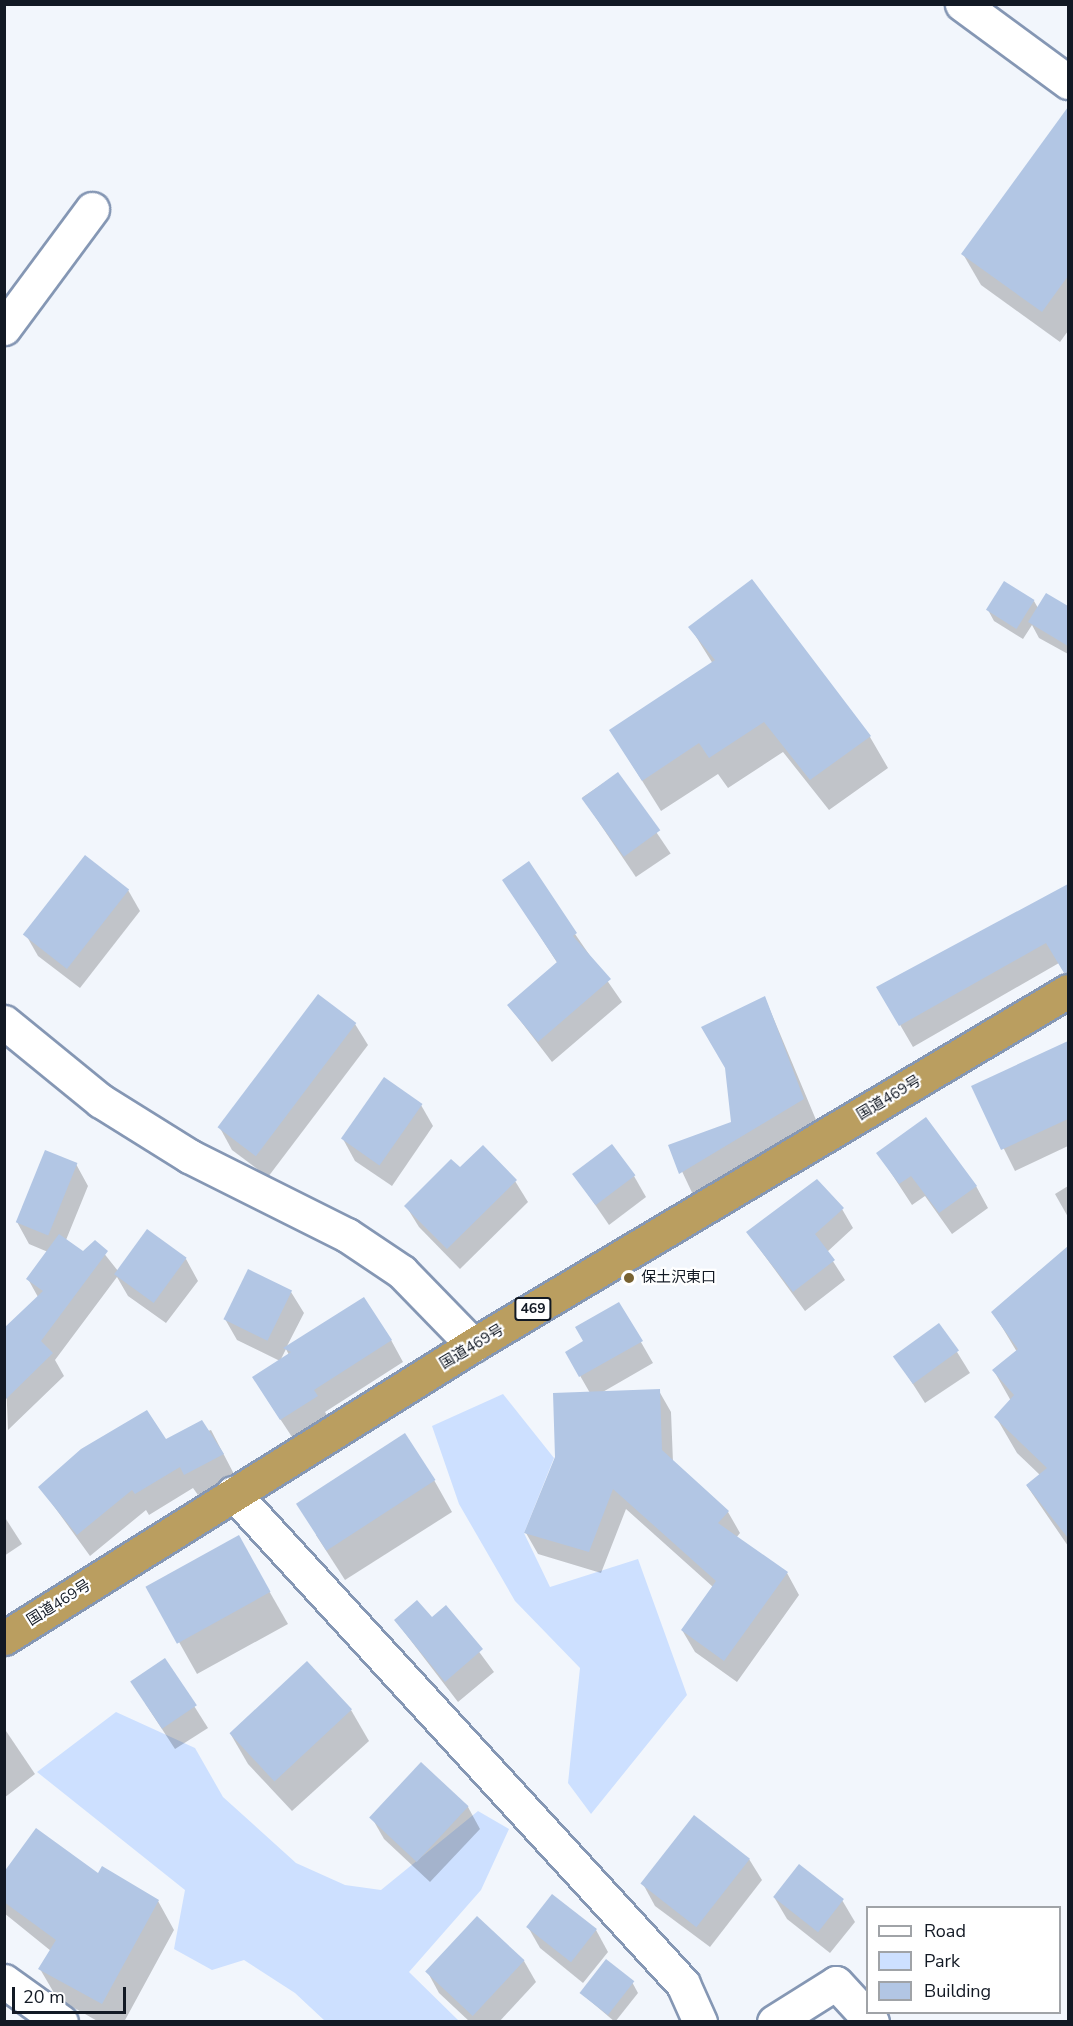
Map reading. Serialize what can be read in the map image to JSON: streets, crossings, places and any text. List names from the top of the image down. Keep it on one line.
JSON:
{"streets":{"highway":["国道469号","469"]},"places":["保土沢東口"],"legend":["Road","Park","Building"],"scale_bar":"20 m"}
